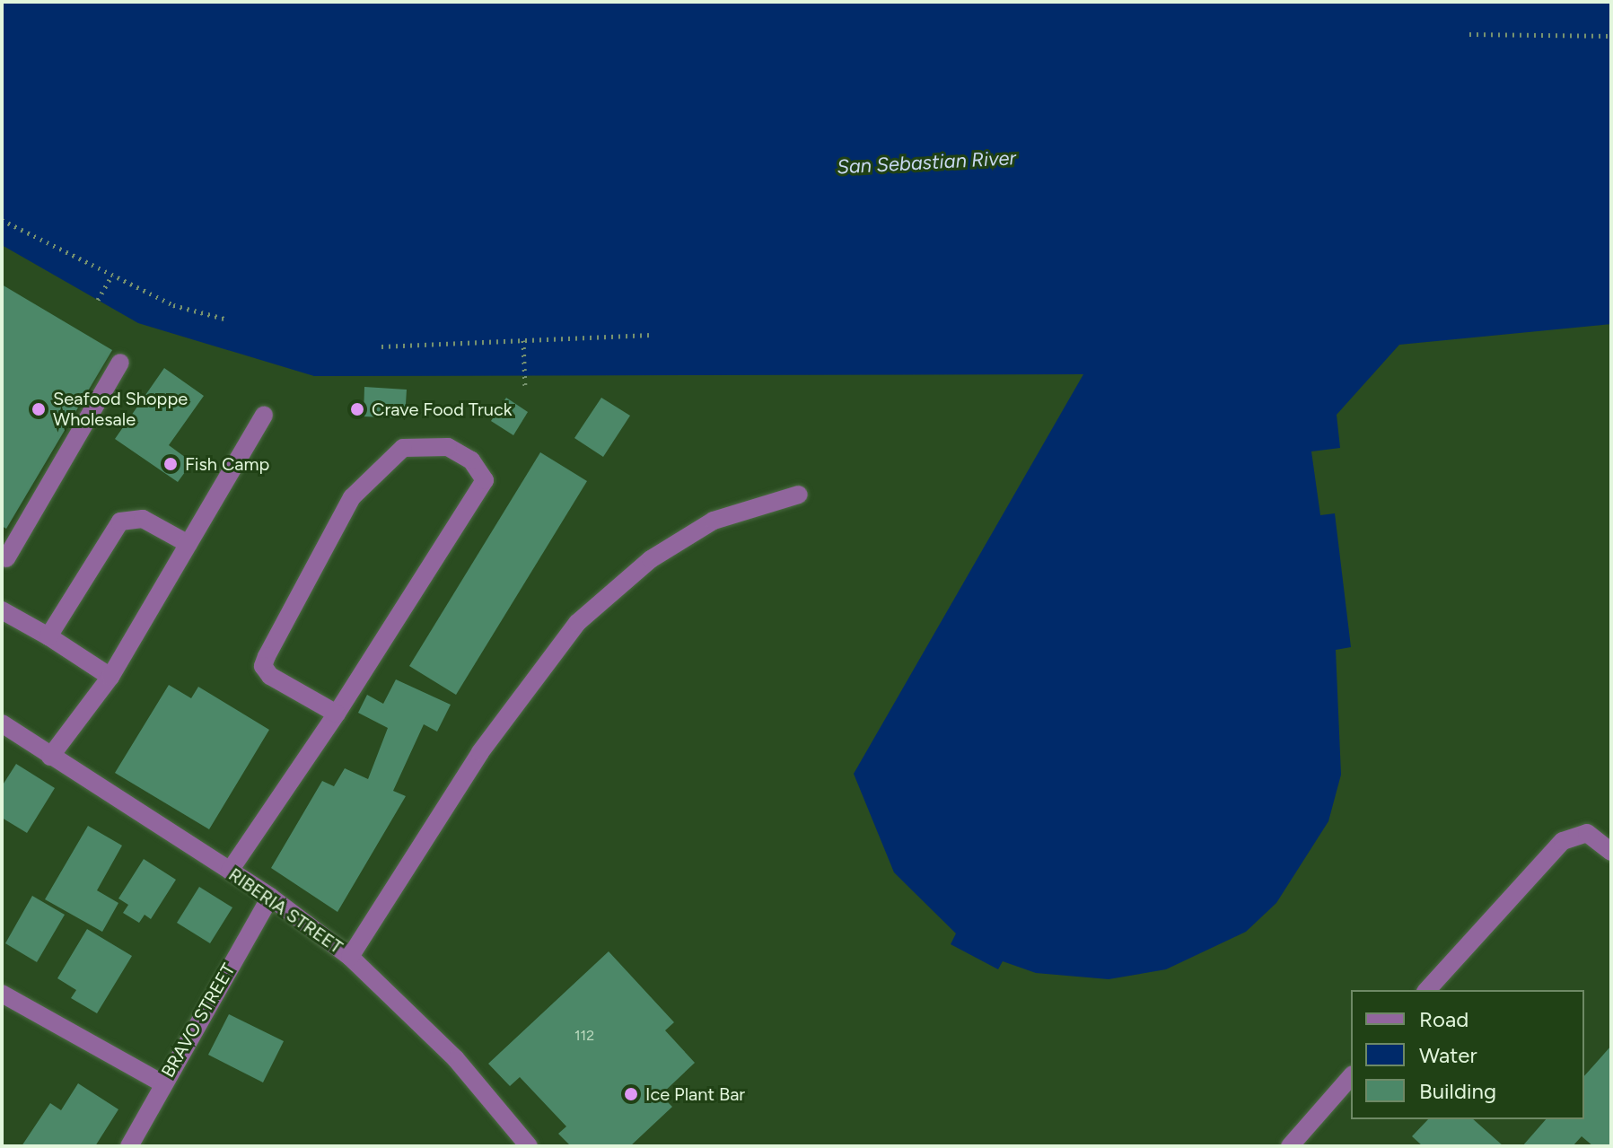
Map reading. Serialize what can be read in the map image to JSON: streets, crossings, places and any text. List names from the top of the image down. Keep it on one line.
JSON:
{"streets":{"street":["RIBERIA STREET","BRAVO STREET"]},"crossings":[["RIBERIA STREET","BRAVO STREET"]],"water":["San Sebastian River"],"places":["Seafood Shoppe Wholesale","Crave Food Truck","Fish Camp","Ice Plant Bar"],"house_numbers":["112"],"legend":["Road","Water","Building"]}
